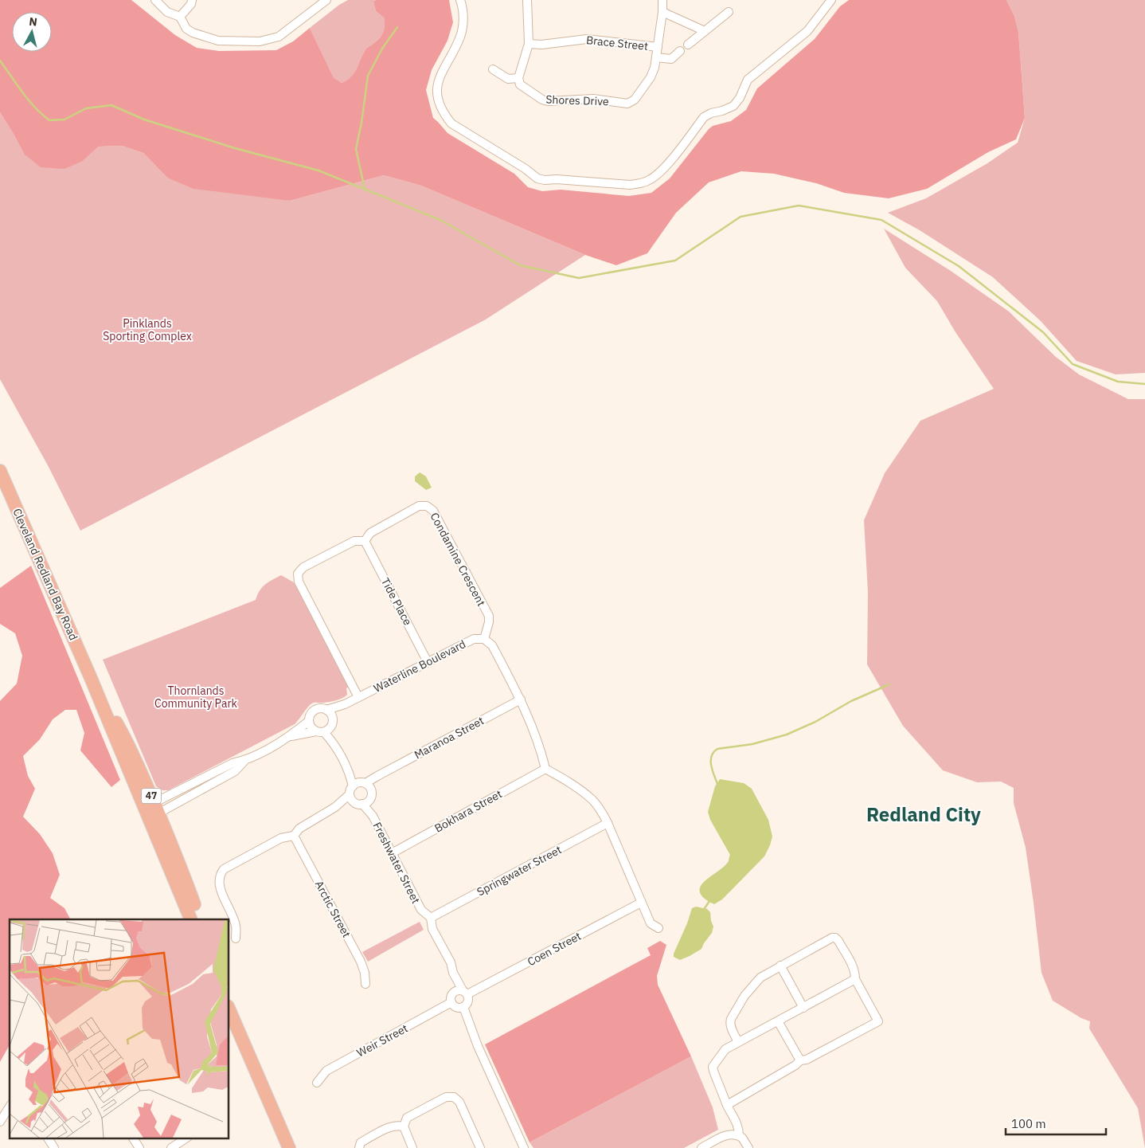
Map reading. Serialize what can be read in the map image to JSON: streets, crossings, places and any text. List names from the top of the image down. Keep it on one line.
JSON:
{"streets":{"highway":["Cleveland Redland Bay Road","47"],"street":["Brace Street","Shores Drive","Condamine Crescent","Tide Place","Waterline Boulevard","Maranoa Street","Bokhara Street","Freshwater Street","Springwater Street","Arctic Street","Coen Street","Weir Street"]},"crossings":[["Brace Street","Shores Drive"],["Condamine Crescent","Tide Place"],["Condamine Crescent","Waterline Boulevard"],["Tide Place","Waterline Boulevard"],["Maranoa Street","Freshwater Street"],["Bokhara Street","Freshwater Street"],["Freshwater Street","Springwater Street"],["Freshwater Street","Coen Street"],["Freshwater Street","Weir Street"],["Coen Street","Weir Street"]],"districts":["Redland City"],"parks":["Pinklands Sporting Complex","Thornlands Community Park"],"scale_bar":"100 m","north":"top"}
